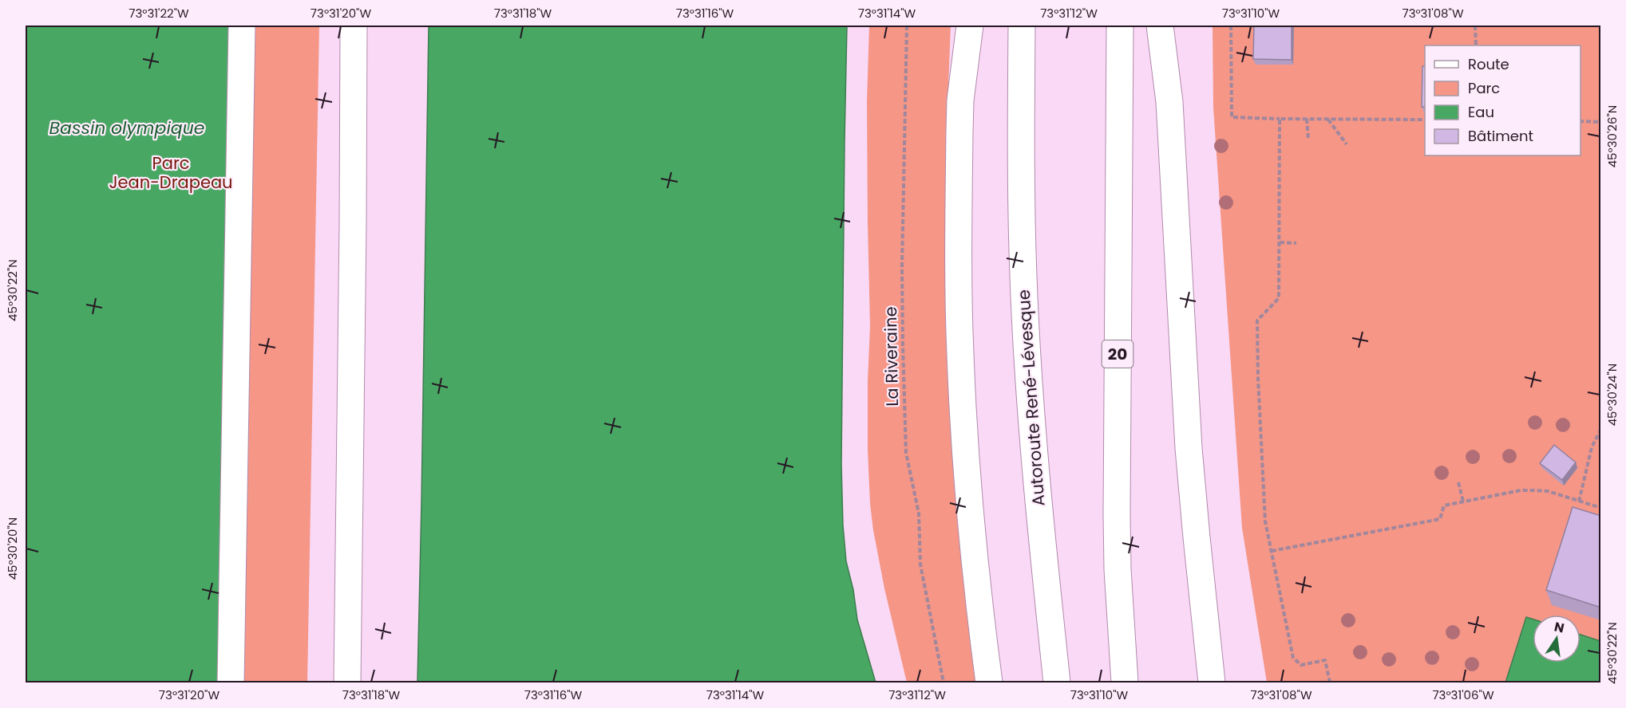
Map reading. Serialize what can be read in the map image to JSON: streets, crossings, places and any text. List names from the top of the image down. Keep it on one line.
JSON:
{"streets":{"main road":["20","Autoroute René-Lévesque"],"path":["La Riveraine"]},"water":["Bassin olympique"],"parks":["Parc Jean-Drapeau"],"legend":["Route","Parc","Eau","Bâtiment"],"north":"top","coordinates":["73°31'22\"W","73°31'20\"W","73°31'18\"W","73°31'16\"W","73°31'14\"W","73°31'12\"W","73°31'10\"W","73°31'08\"W","45°30'26\"N","45°30'22\"N","45°30'24\"N","45°30'20\"N","73°31'06\"W"]}
